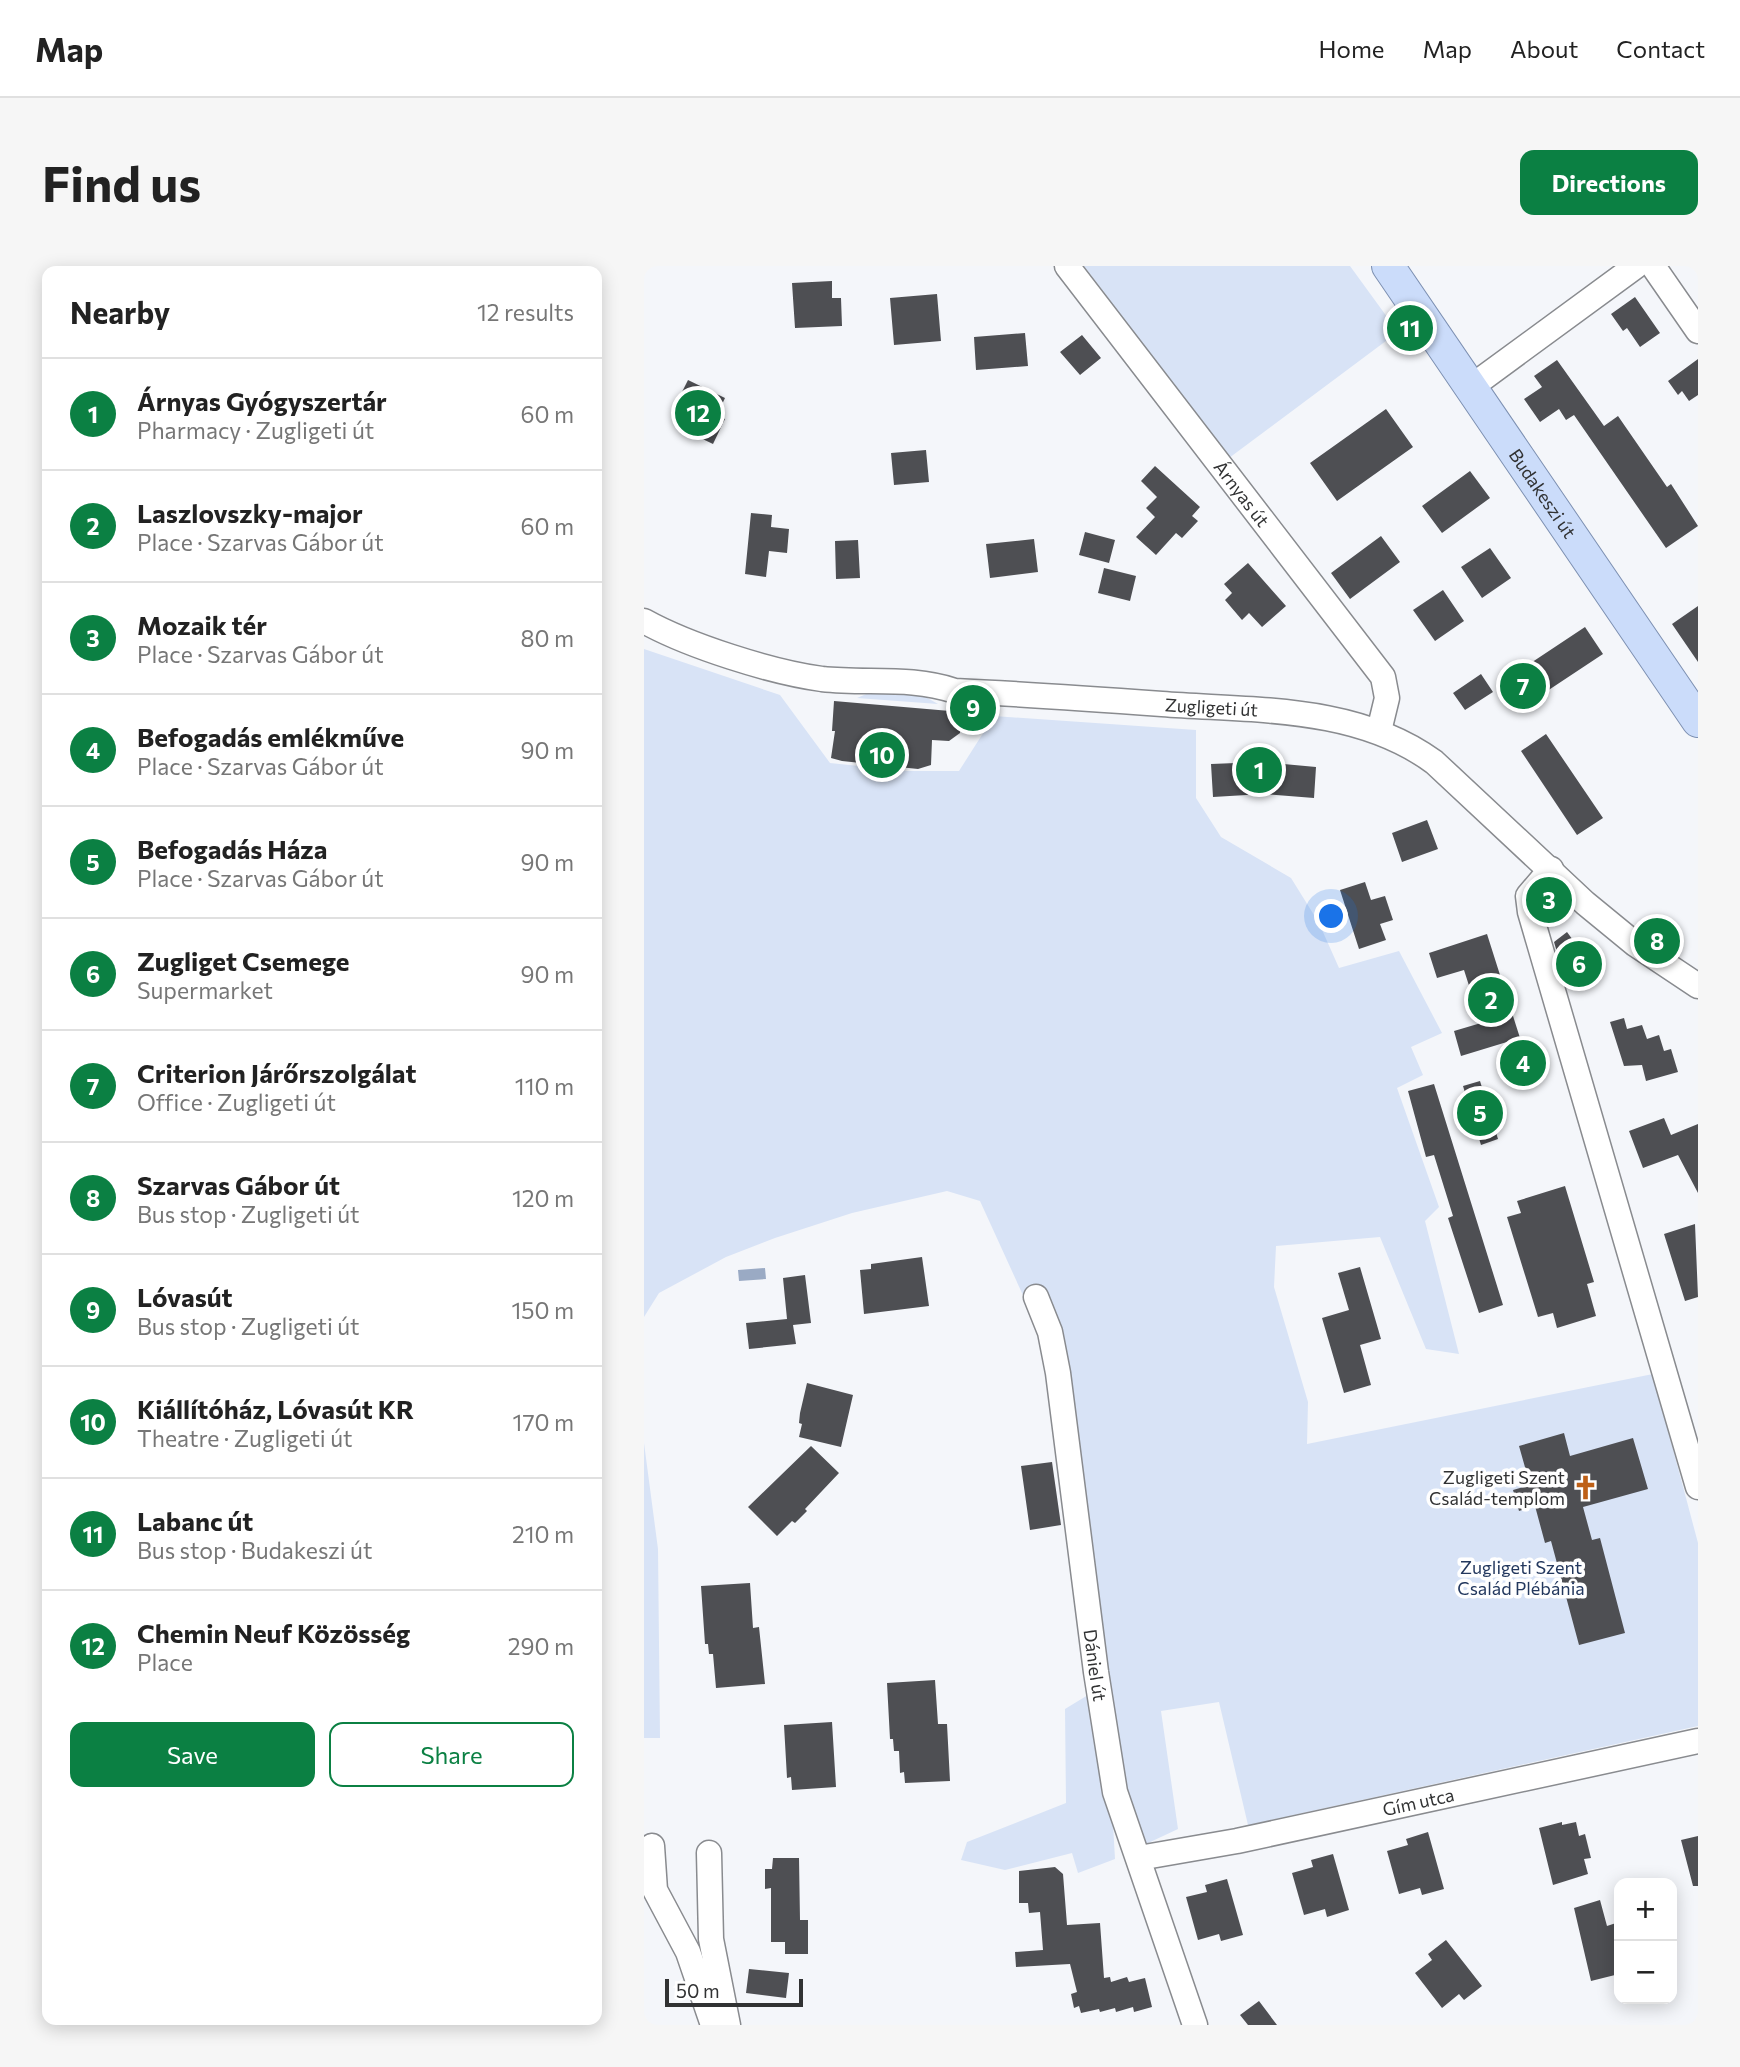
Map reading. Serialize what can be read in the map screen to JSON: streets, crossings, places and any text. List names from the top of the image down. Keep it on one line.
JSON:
{"streets":{"main road":["Budakeszi út"],"street":["Árnyas út","Zugligeti út","Dániel út","Gím utca"]},"crossings":[["Árnyas út","Zugligeti út"],["Dániel út","Gím utca"]],"parks":["Zugligeti Szent Család Plébánia"],"places":{"church":["Zugligeti Szent Család-templom"]},"scale_bar":"50 m","page":{"header":"Map","nav":["Home","Map","About","Contact"],"buttons":["Directions",["Save","Share"]],"title":"Find us","heading":["Nearby","12 results"],"pins":["11","12","7","9","10","1","3","8","6","2","4","5"],"list":[{"mark":"1","name":"Árnyas Gyógyszertár","note":"Pharmacy · Zugligeti út","value":"60 m"},{"mark":"2","name":"Laszlovszky-major","note":"Place · Szarvas Gábor út","value":"60 m"},{"mark":"3","name":"Mozaik tér","note":"Place · Szarvas Gábor út","value":"80 m"},{"mark":"4","name":"Befogadás emlékműve","note":"Place · Szarvas Gábor út","value":"90 m"},{"mark":"5","name":"Befogadás Háza","note":"Place · Szarvas Gábor út","value":"90 m"},{"mark":"6","name":"Zugliget Csemege","note":"Supermarket","value":"90 m"},{"mark":"7","name":"Criterion Járőrszolgálat","note":"Office · Zugligeti út","value":"110 m"},{"mark":"8","name":"Szarvas Gábor út","note":"Bus stop · Zugligeti út","value":"120 m"},{"mark":"9","name":"Lóvasút","note":"Bus stop · Zugligeti út","value":"150 m"},{"mark":"10","name":"Kiállítóház, Lóvasút KR","note":"Theatre · Zugligeti út","value":"170 m"},{"mark":"11","name":"Labanc út","note":"Bus stop · Budakeszi út","value":"210 m"},{"mark":"12","name":"Chemin Neuf Közösség","note":"Place","value":"290 m"}],"map_buttons":["+","−"],"scale":"50 m"}}
